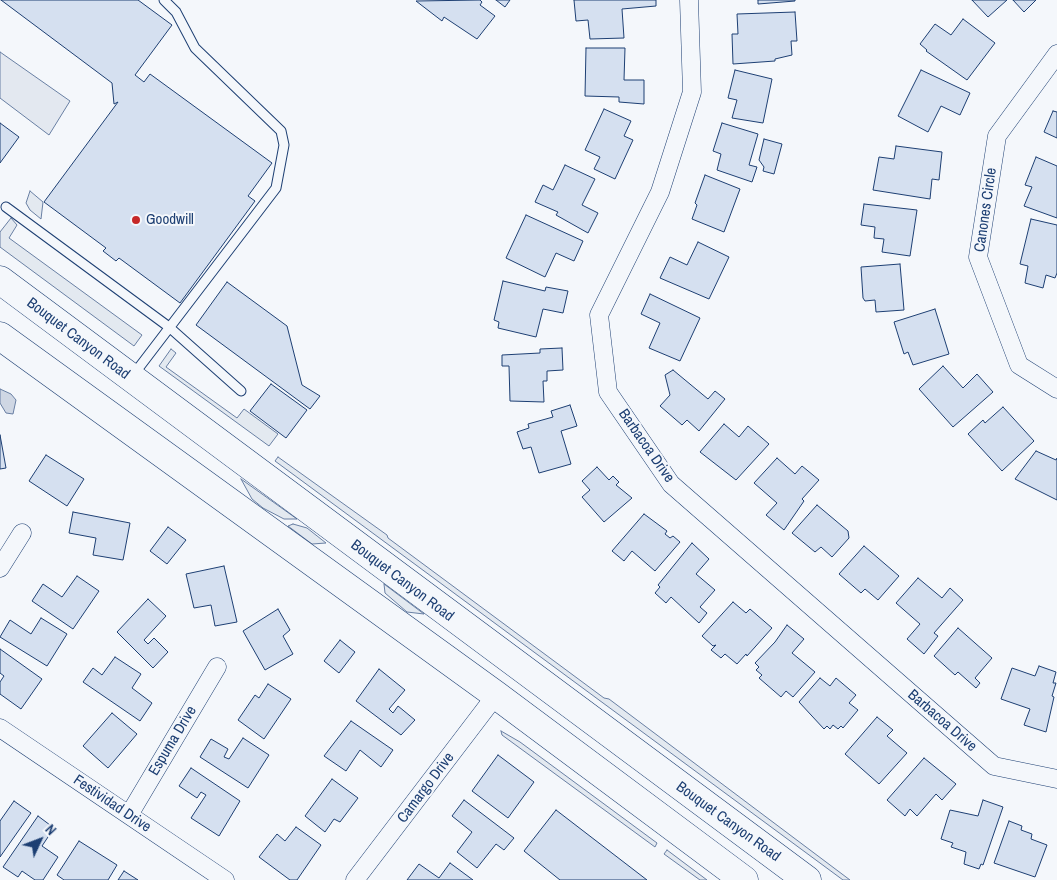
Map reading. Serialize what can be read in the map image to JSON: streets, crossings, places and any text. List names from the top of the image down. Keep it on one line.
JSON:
{"streets":{"main road":["Bouquet Canyon Road"],"street":["Canones Circle","Barbacoa Drive","Espuma Drive","Camargo Drive","Festividad Drive"]},"crossings":[["Espuma Drive","Festividad Drive"]],"places":["Goodwill"],"north":"top right"}
